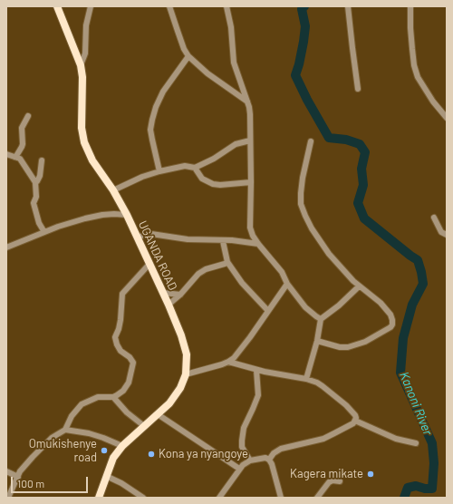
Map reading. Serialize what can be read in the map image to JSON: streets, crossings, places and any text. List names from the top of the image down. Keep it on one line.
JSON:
{"streets":{"main road":["UGANDA ROAD"]},"water":["Kanoni River"],"places":["Omukishenye road","Kona ya nyangoye","Kagera mikate"],"scale_bar":"100 m"}
